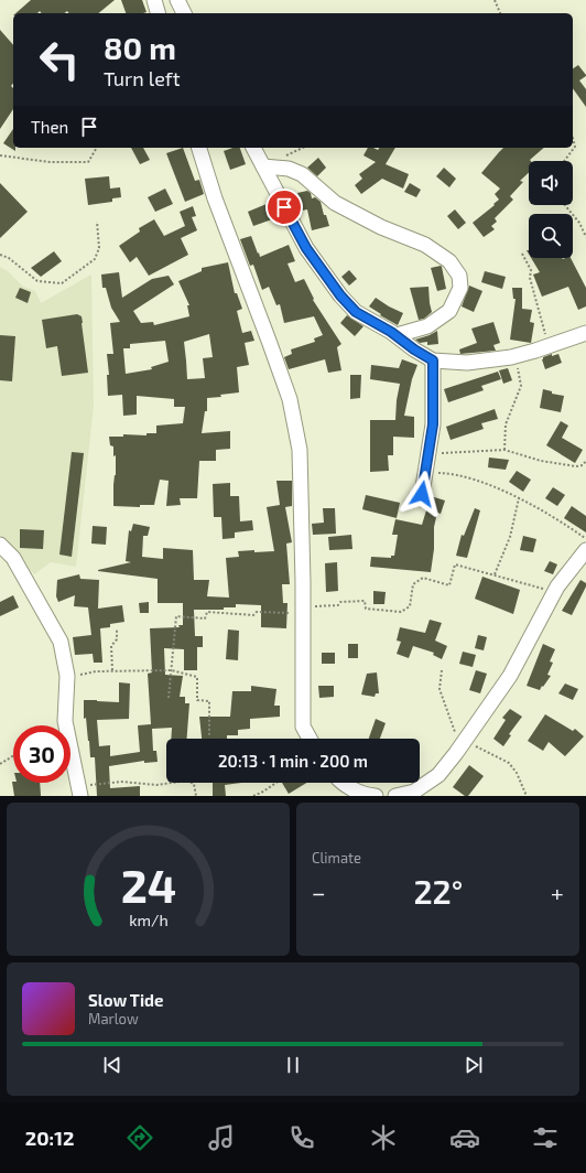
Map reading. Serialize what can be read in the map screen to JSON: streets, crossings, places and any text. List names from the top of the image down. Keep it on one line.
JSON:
{"page":{"turn":["80 m","Turn left"],"then":"Then","limit":"30","trip":"20:13 · 1 min · 200 m","tile":"Climate","heat":["−","22°","+"],"song":["Slow Tide","Marlow"],"tabs":"20:12","gauge":["24","km/h"]}}
